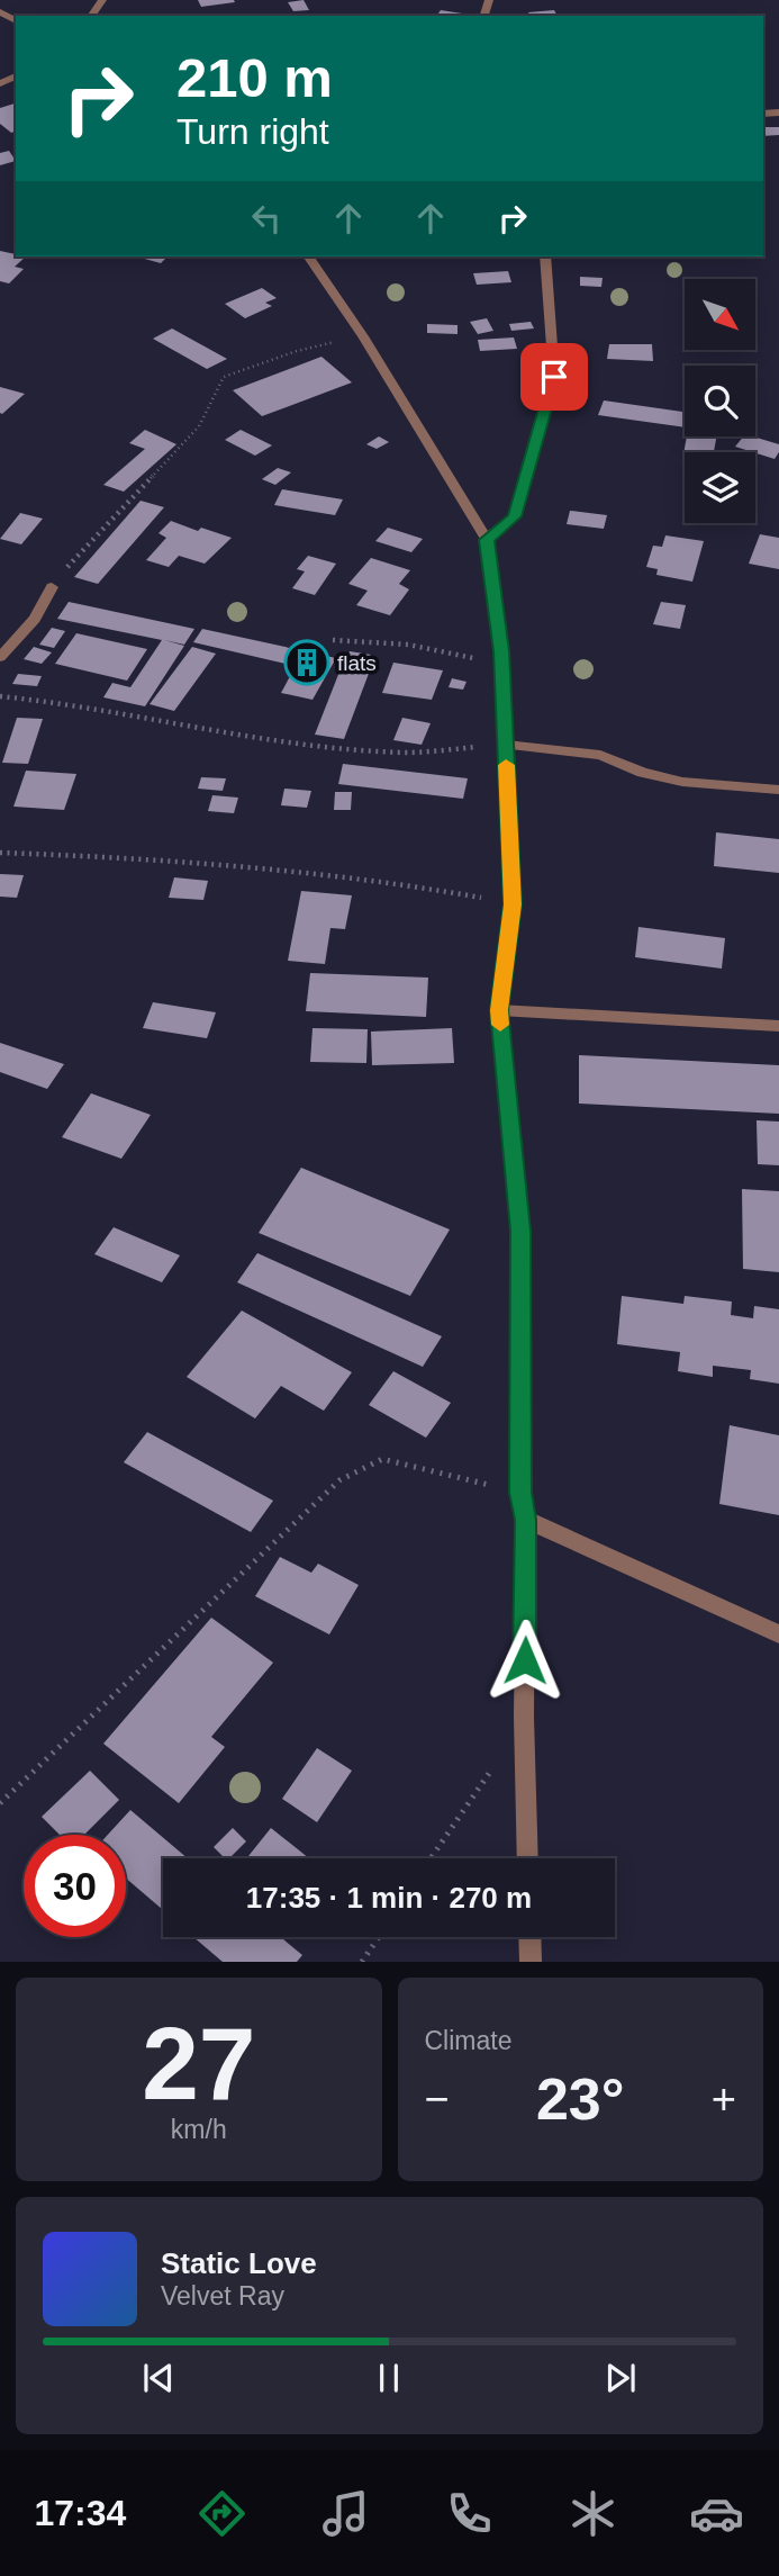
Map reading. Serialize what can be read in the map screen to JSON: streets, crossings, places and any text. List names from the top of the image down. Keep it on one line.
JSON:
{"places":{"building":["flats"]},"north":"bottom right","page":{"turn":["210 m","Turn right"],"limit":"30","trip":"17:35 · 1 min · 270 m","tile":[["27","km/h"],"Climate"],"heat":["−","23°","+"],"song":["Static Love","Velvet Ray"],"tabs":"17:34"}}
